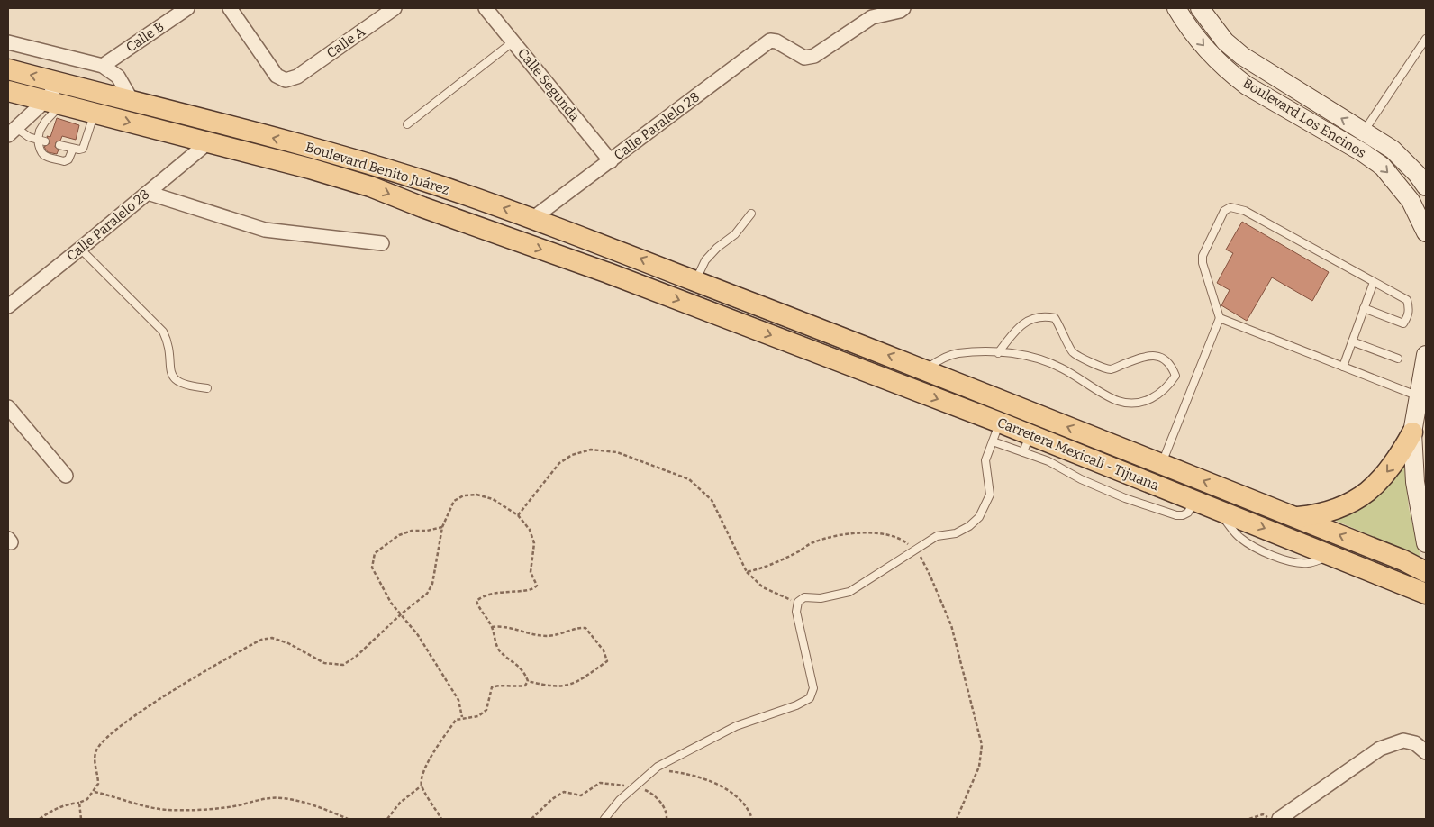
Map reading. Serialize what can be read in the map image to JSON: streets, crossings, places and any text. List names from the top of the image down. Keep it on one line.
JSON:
{"streets":{"main road":["Boulevard Los Encinos","Boulevard Benito Juárez","Carretera Mexicali - Tijuana"],"street":["Calle B","Calle A","Calle Segunda","Calle Paralelo 28"]},"crossings":[["Calle Segunda","Calle Paralelo 28"],["Calle Paralelo 28","Boulevard Benito Juárez"],["Boulevard Benito Juárez","Carretera Mexicali - Tijuana"]]}
